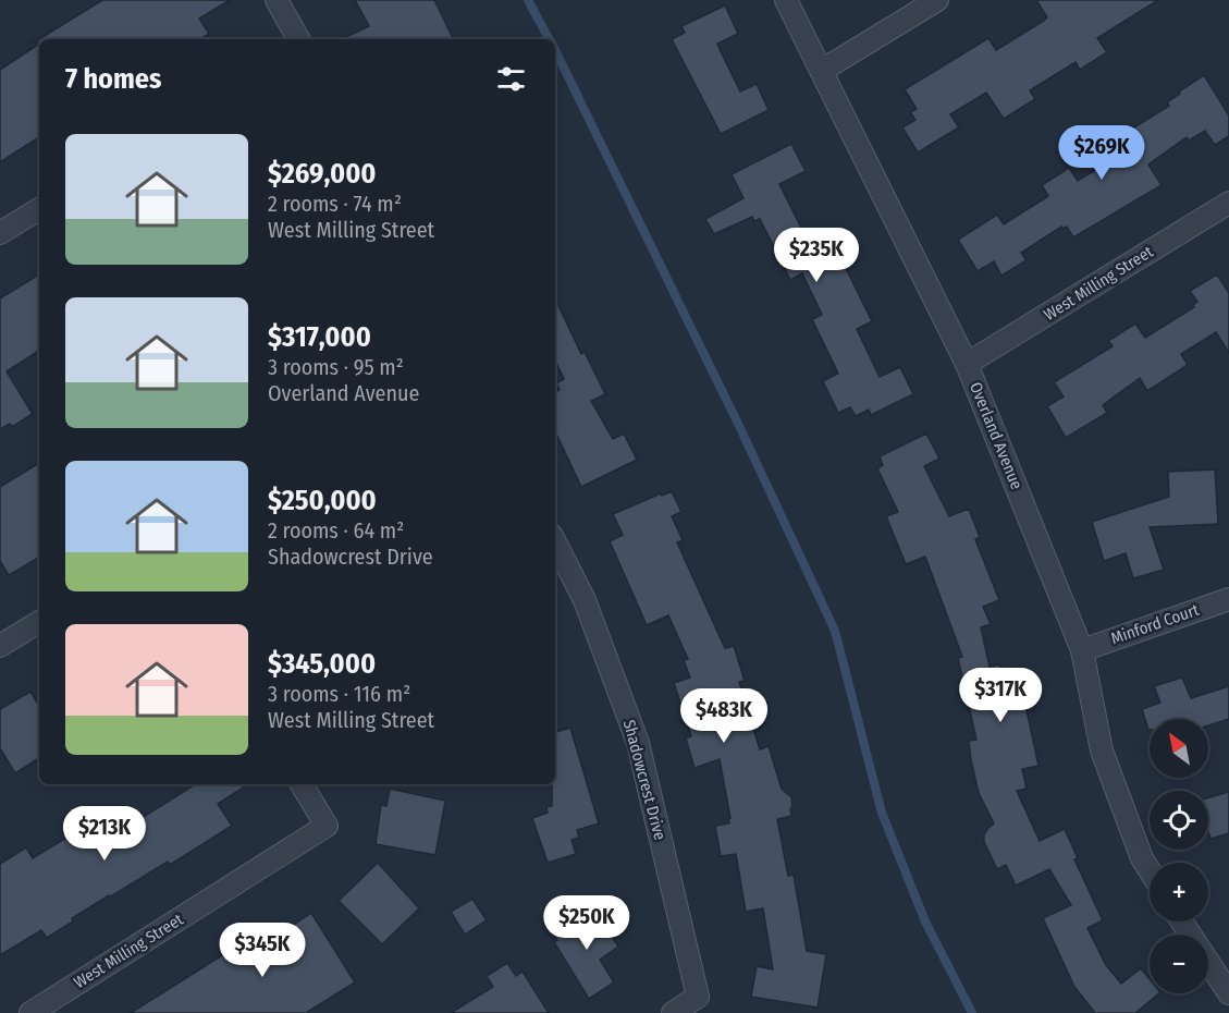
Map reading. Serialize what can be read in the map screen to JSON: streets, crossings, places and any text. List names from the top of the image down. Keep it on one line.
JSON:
{"streets":{"street":["West Milling Street","Overland Avenue","Minford Court","Shadowcrest Drive"]},"crossings":[["West Milling Street","Overland Avenue"],["Overland Avenue","Minford Court"]],"north":"top left","page":{"heading":"7 homes","list":[{"name":"$269,000","note":"2 rooms · 74 m² · West Milling Street"},{"name":"$317,000","note":"3 rooms · 95 m² · Overland Avenue"},{"name":"$250,000","note":"2 rooms · 64 m² · Shadowcrest Drive"},{"name":"$345,000","note":"3 rooms · 116 m² · West Milling Street"}],"price":["$269K","$235K","$317K","$483K","$213K","$250K","$345K"],"map_buttons":["+","−"]}}
